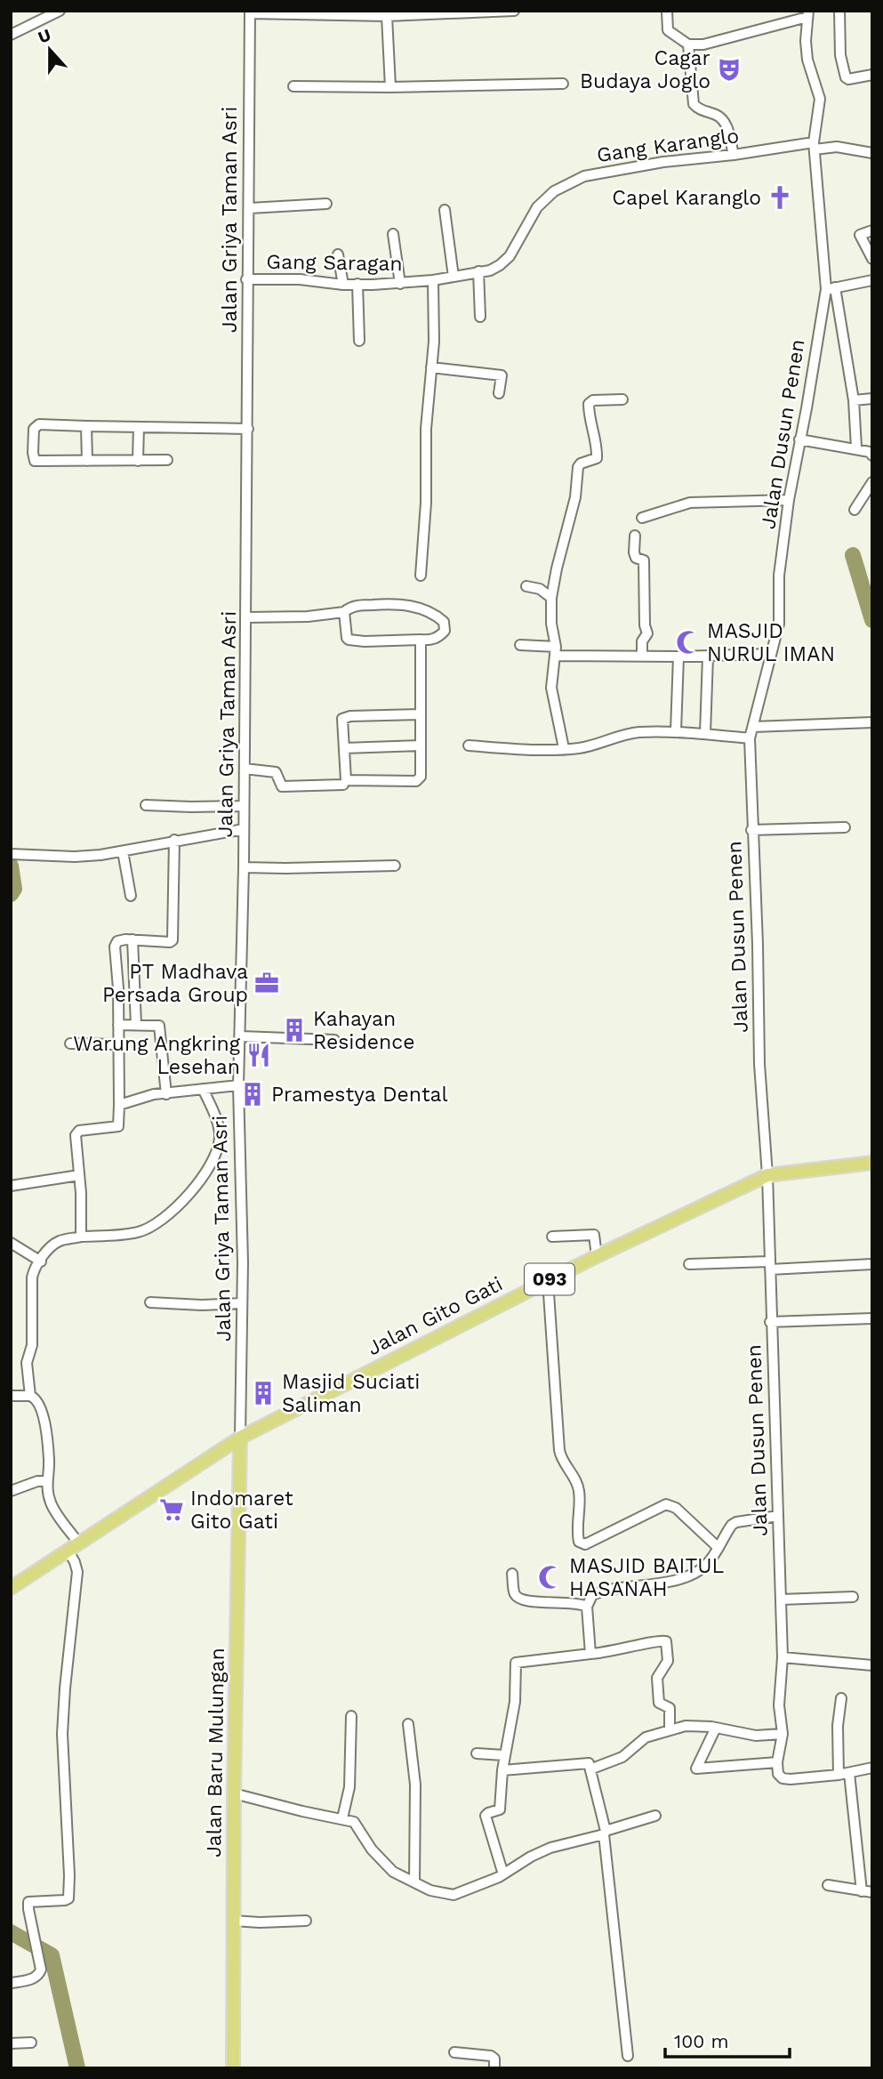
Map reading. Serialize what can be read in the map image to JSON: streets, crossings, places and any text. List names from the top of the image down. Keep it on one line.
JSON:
{"streets":{"main road":["093","Jalan Gito Gati","Jalan Baru Mulungan"],"street":["Gang Karanglo","Jalan Griya Taman Asri","Gang Saragan","Jalan Dusun Penen"]},"crossings":[["Gang Karanglo","Gang Saragan"],["Gang Karanglo","Jalan Dusun Penen"],["Jalan Griya Taman Asri","Gang Saragan"],["Jalan Griya Taman Asri","Jalan Gito Gati"],["Jalan Griya Taman Asri","Jalan Baru Mulungan"],["Jalan Dusun Penen","Jalan Gito Gati"],["Jalan Gito Gati","Jalan Baru Mulungan"]],"places":{"theatre":["Cagar Budaya Joglo"],"church":["Capel Karanglo"],"mosque":["MASJID NURUL IMAN","MASJID BAITUL HASANAH"],"office":["PT Madhava Persada Group"],"building":["Kahayan Residence","Pramestya Dental","Masjid Suciati Saliman"],"restaurant":["Warung Angkring Lesehan"],"supermarket":["Indomaret Gito Gati"]},"scale_bar":"100 m","north":"top"}
